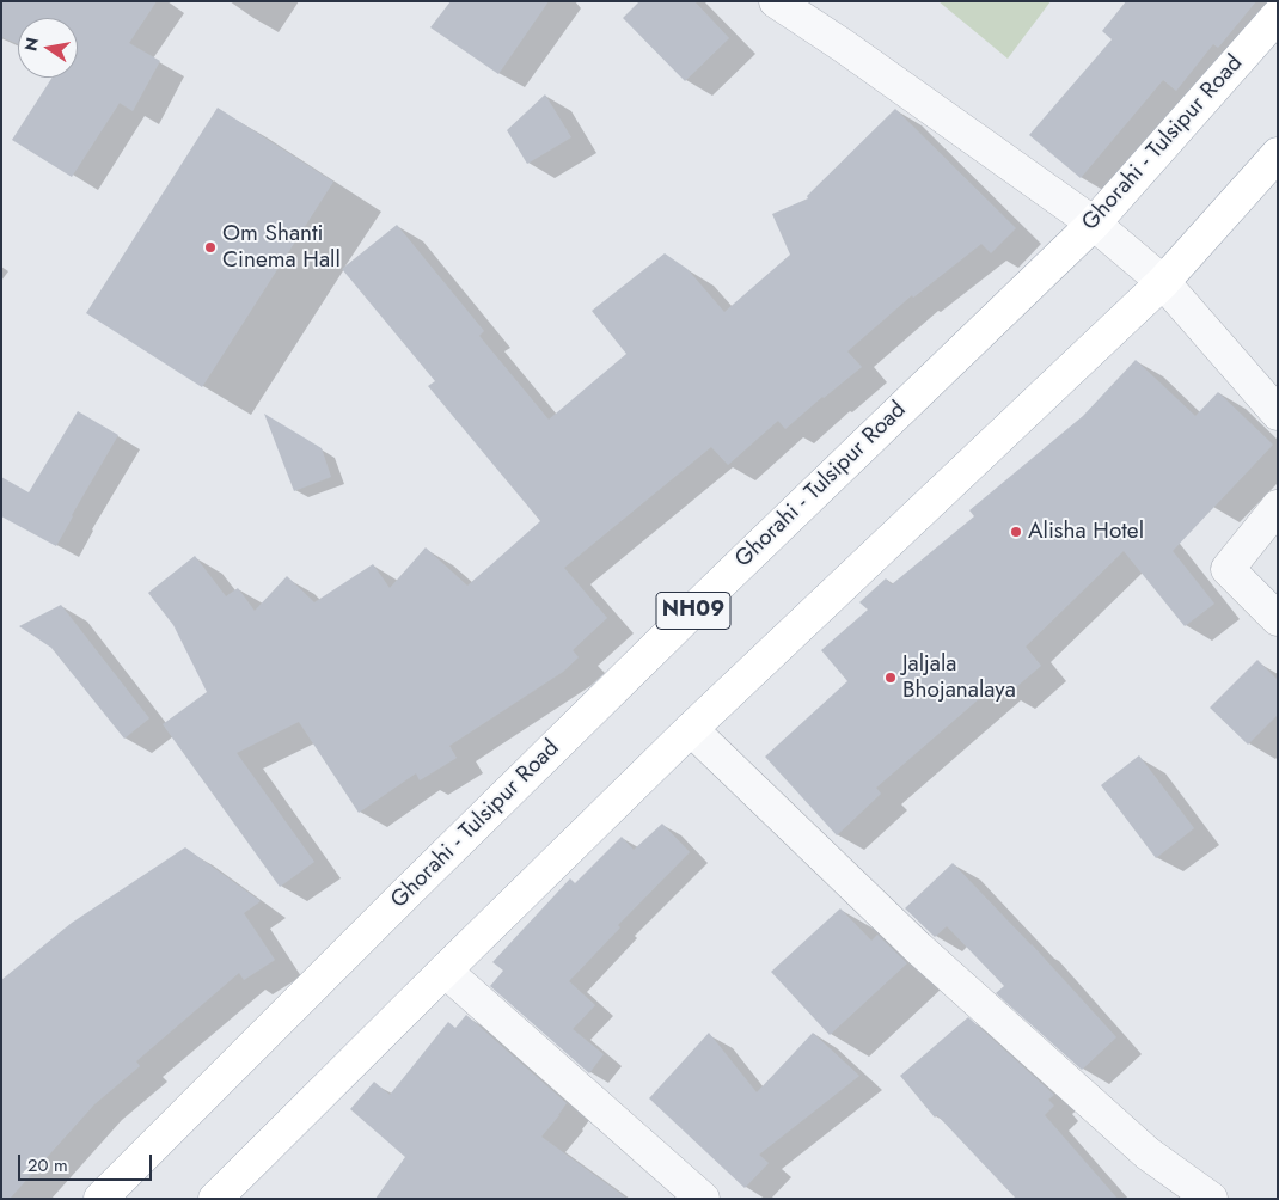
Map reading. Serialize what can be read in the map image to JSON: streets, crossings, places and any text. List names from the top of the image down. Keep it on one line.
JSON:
{"streets":{"main road":["Ghorahi - Tulsipur Road","NH09"]},"places":["Om Shanti Cinema Hall","Alisha Hotel","Jaljala Bhojanalaya"],"scale_bar":"20 m","north":"left"}
